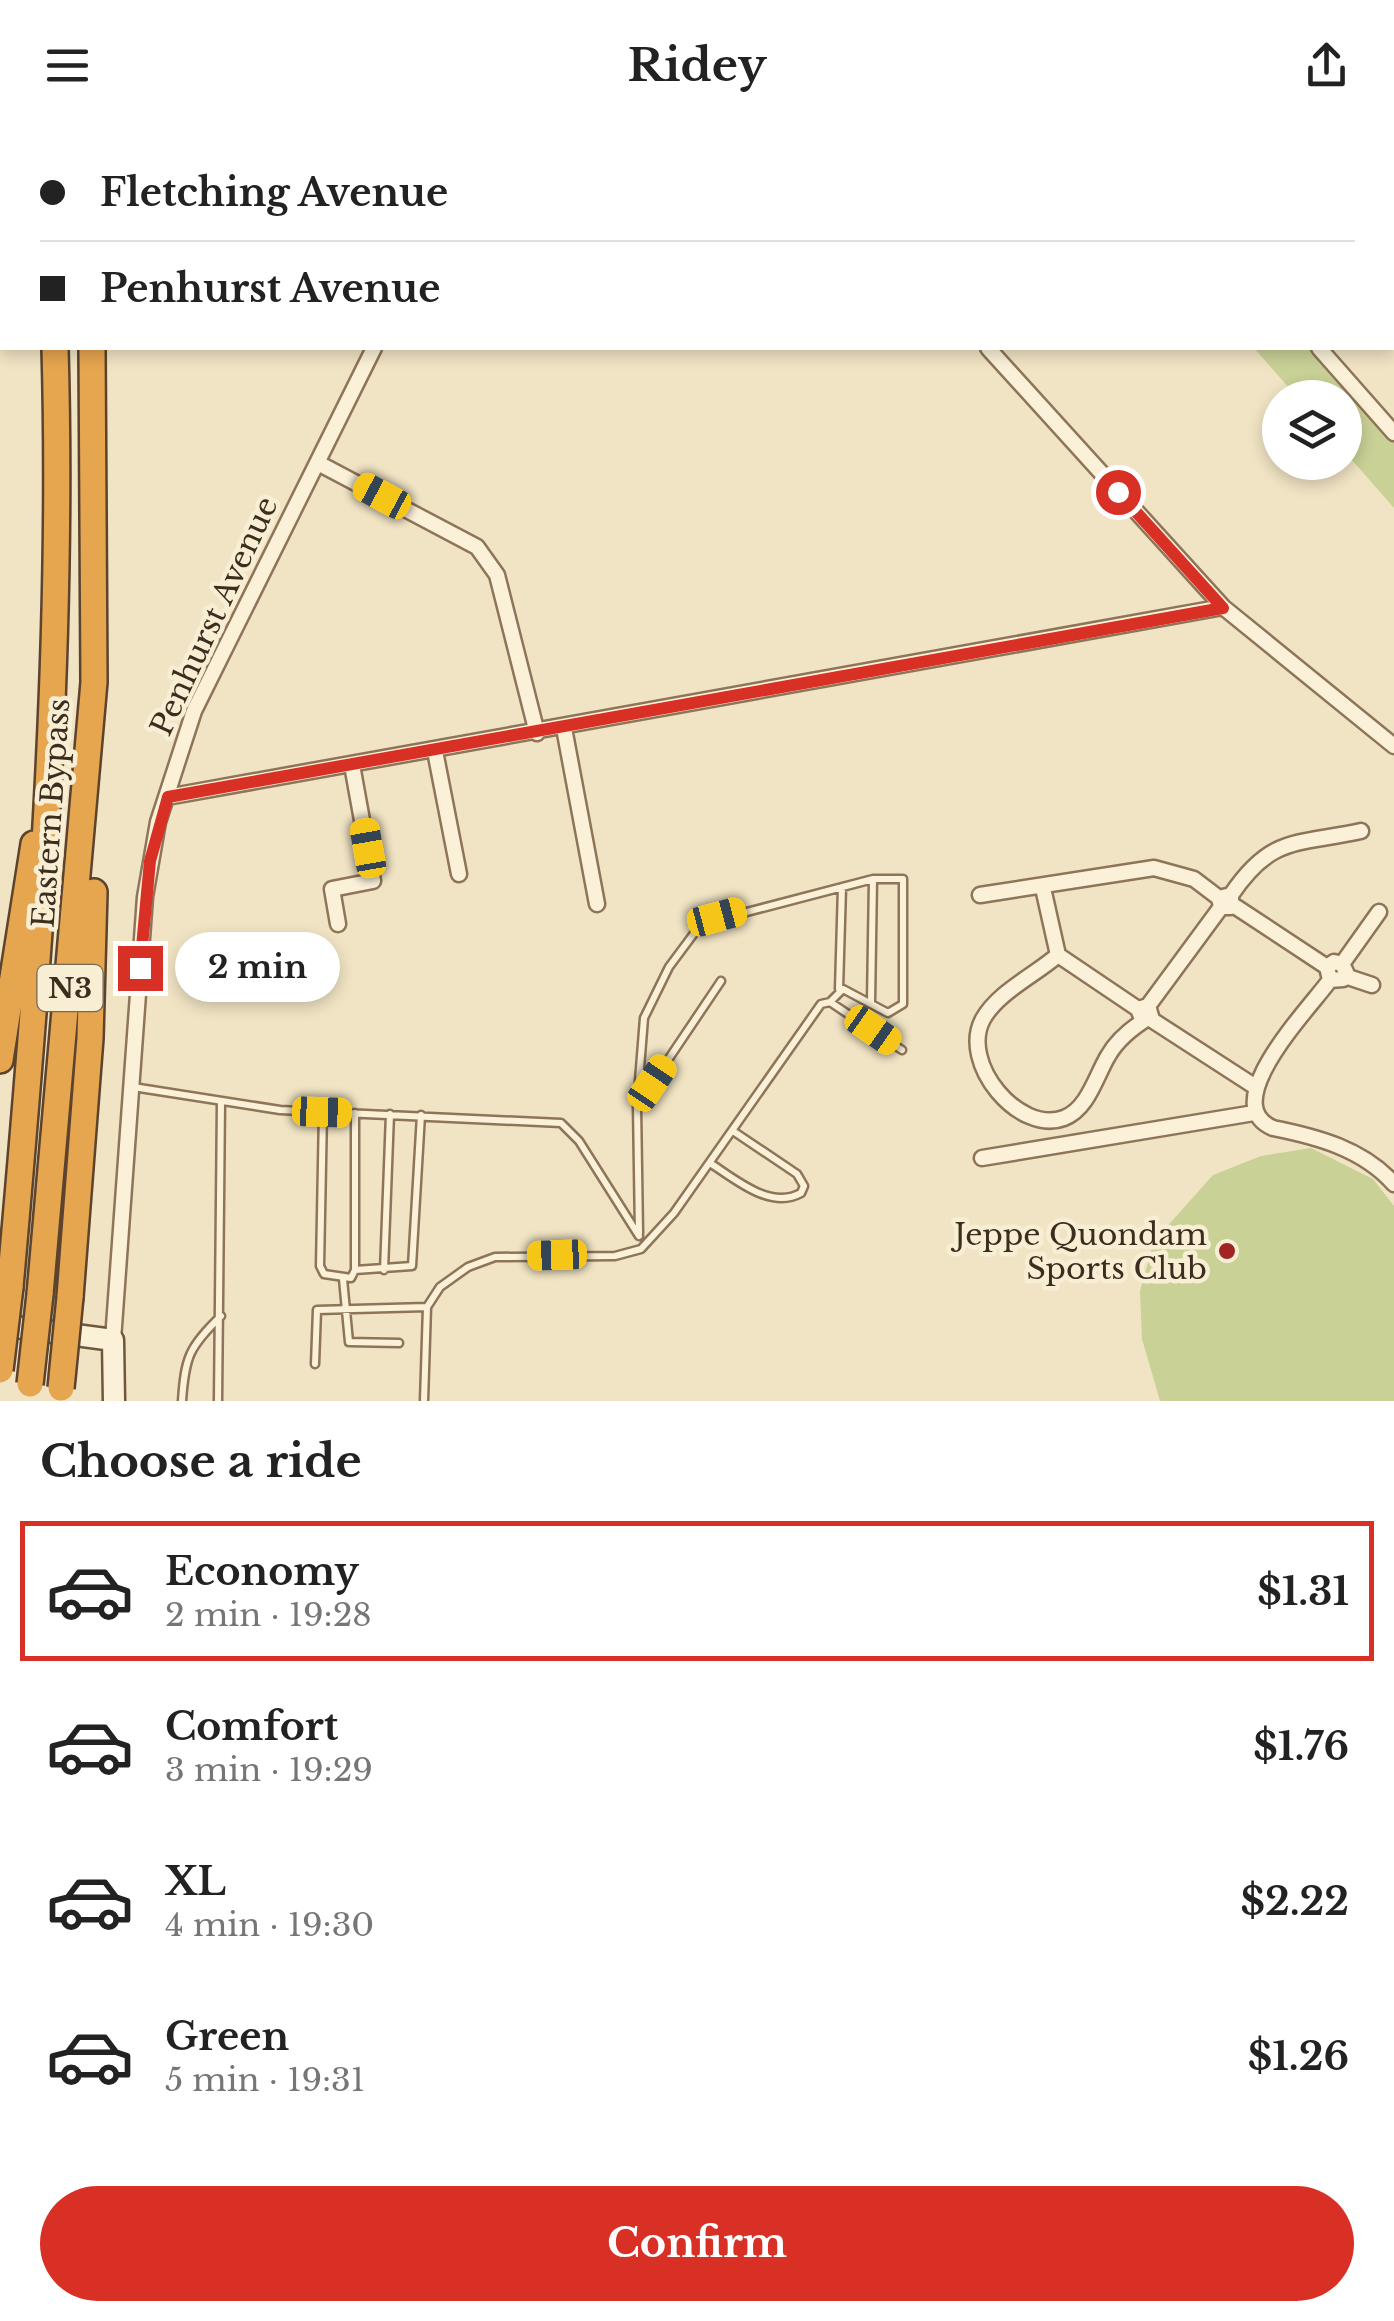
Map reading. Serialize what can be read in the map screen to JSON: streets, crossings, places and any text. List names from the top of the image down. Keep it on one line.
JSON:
{"streets":{"highway":["Eastern Bypass","N3"],"street":["Penhurst Avenue"]},"places":["Jeppe Quondam Sports Club"],"page":{"header":"Ridey","banner":["Fletching Avenue","Penhurst Avenue"],"bubble":"2 min","heading":"Choose a ride","list":[{"name":"Economy","note":"2 min · 19:28","value":"$1.31"},{"name":"Comfort","note":"3 min · 19:29","value":"$1.76"},{"name":"XL","note":"4 min · 19:30","value":"$2.22"},{"name":"Green","note":"5 min · 19:31","value":"$1.26"}],"buttons":"Confirm"}}
